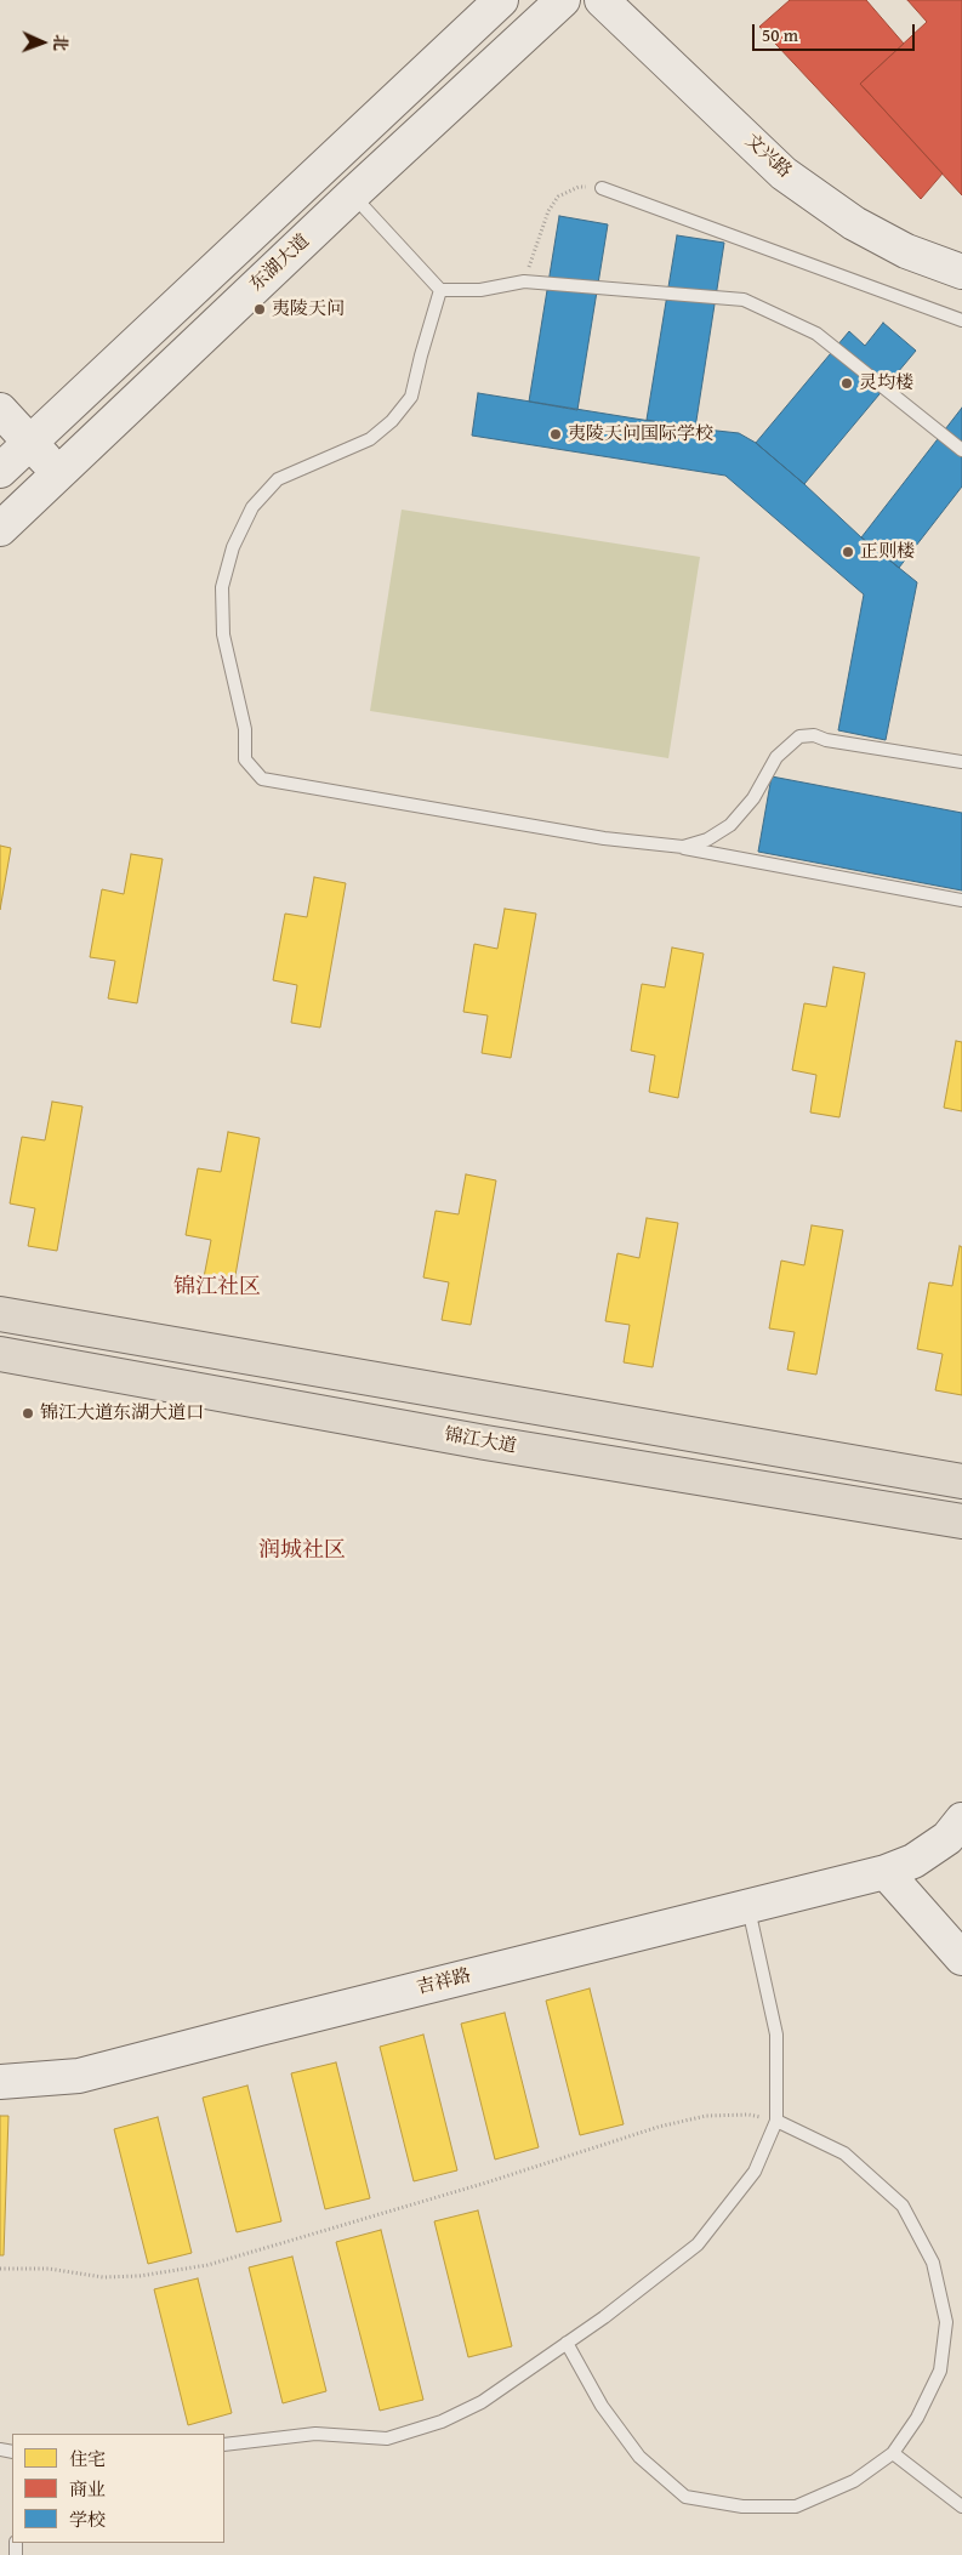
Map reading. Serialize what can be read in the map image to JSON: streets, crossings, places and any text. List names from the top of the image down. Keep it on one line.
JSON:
{"streets":{"main road":["锦江大道"],"street":["文兴路","东湖大道","吉祥路"]},"districts":["锦江社区","润城社区"],"places":["夷陵天问","灵均楼","夷陵天问国际学校","正则楼","锦江大道东湖大道口"],"legend":["住宅","商业","学校"],"scale_bar":"50 m","north":"right"}
